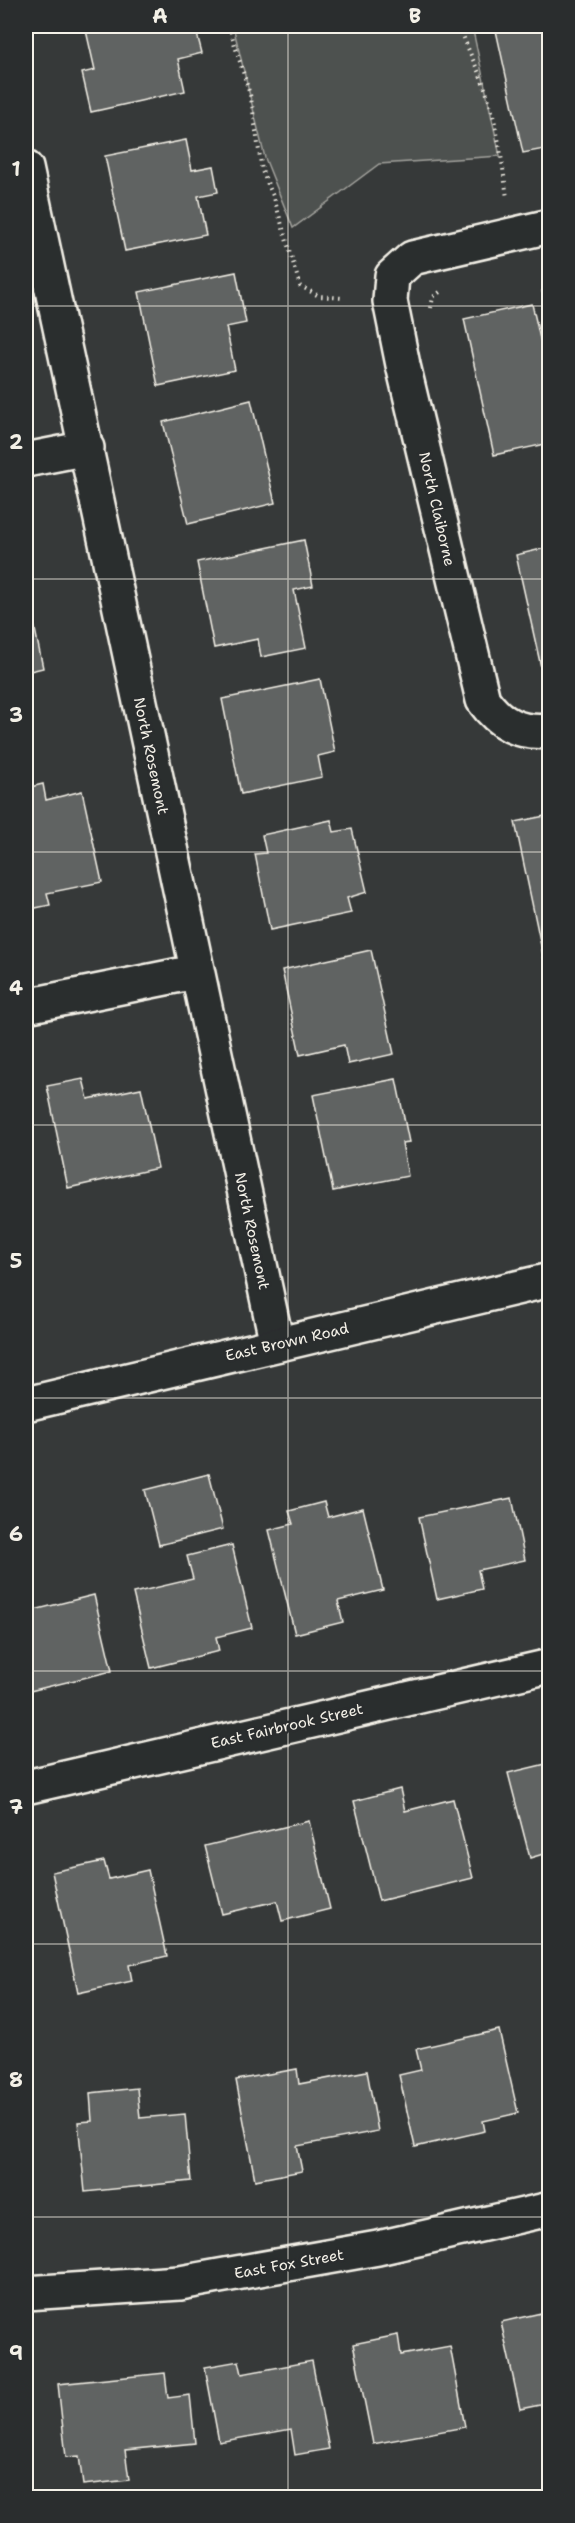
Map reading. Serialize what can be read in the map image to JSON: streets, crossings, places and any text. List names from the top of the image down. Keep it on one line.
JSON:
{"streets":{"street":["North Claiborne","North Rosemont","East Brown Road","East Fairbrook Street","East Fox Street"]},"crossings":[["North Rosemont","East Brown Road"]],"grid":{"columns":["A","B"],"rows":["1","2","3","4","5","6","7","8","9"]}}
